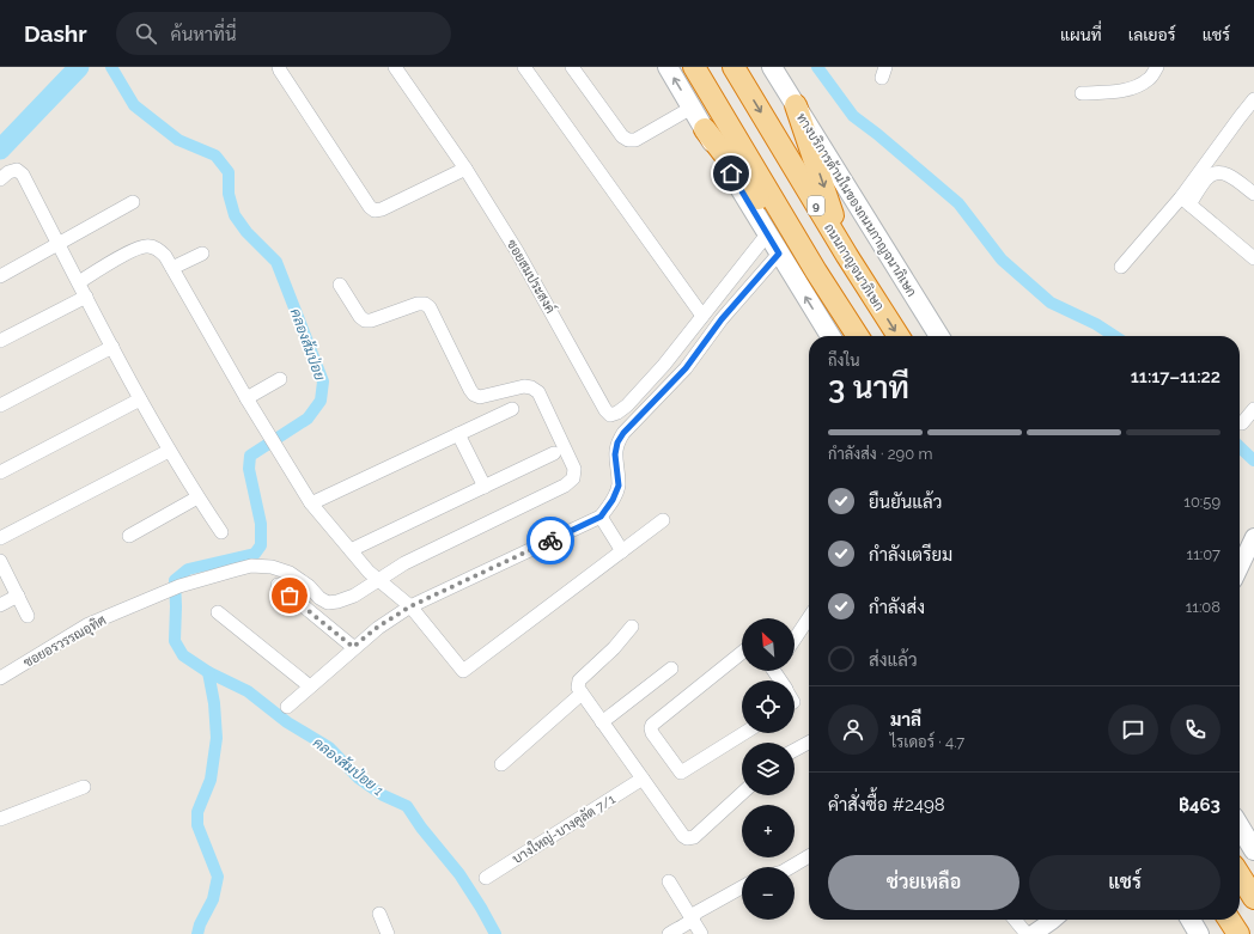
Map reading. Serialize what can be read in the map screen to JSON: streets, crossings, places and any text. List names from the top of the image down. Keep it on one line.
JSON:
{"streets":{"highway":["9","ถนนกาญจนาภิเษก"],"main road":["ทางบริการด้านในของถนนกาญจนาภิเษก"],"street":["ซอยสมประสงค์","ซอยอรวรรณอุทิศ","บางใหญ่-บางคูลัด 7/1"]},"water":["คลองส้มป่อย","คลองส้มป่อย 1"],"north":"top left","page":{"header":"Dashr","search":"ค้นหาที่นี่","nav":["แผนที่","เลเยอร์","แชร์"],"heading":["3 นาที","ถึงใน","11:17–11:22"],"panel":["มาลี","ไรเดอร์ · 4.7","คำสั่งซื้อ #2498","฿463"],"bar":"กำลังส่ง · 290 m","list":[["ยืนยันแล้ว","10:59"],["กำลังเตรียม","11:07"],["กำลังส่ง","11:08"],"ส่งแล้ว"],"map_buttons":["+","−"],"buttons":["ช่วยเหลือ","แชร์"]}}
